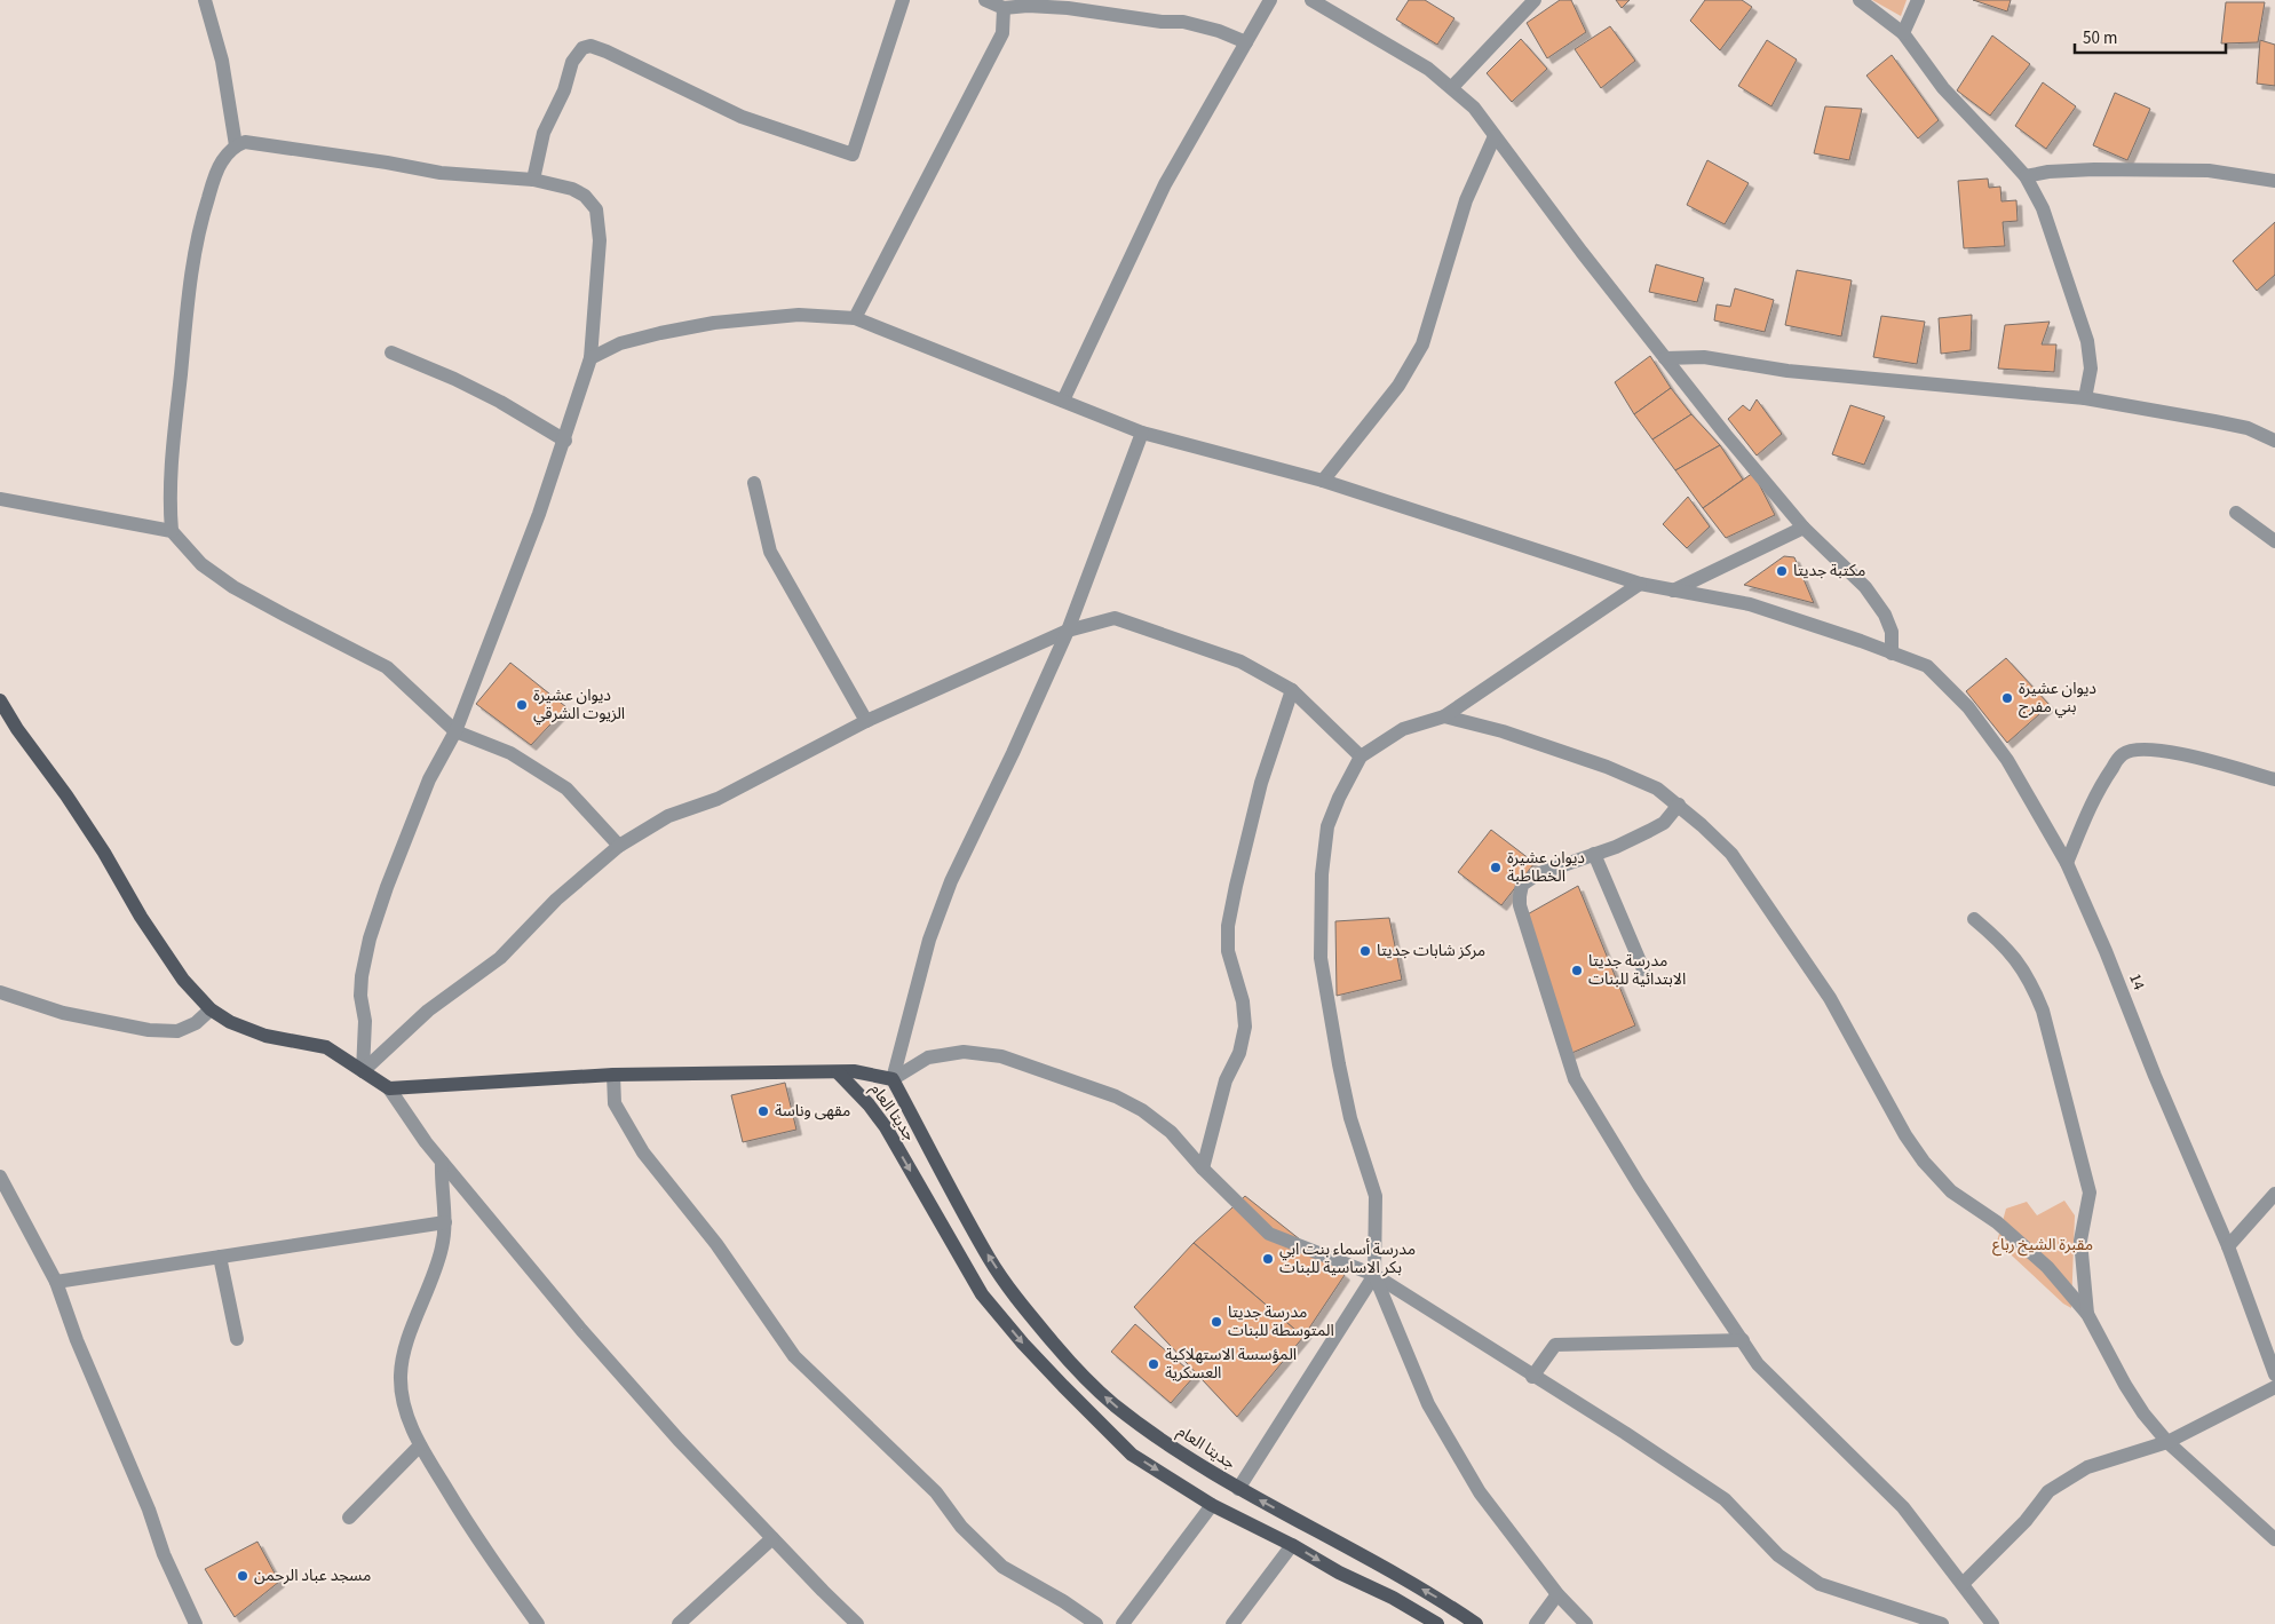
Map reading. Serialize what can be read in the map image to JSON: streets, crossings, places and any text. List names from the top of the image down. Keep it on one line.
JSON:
{"streets":{"main road":["جديتا العام"],"street":["14"]},"parks":["مقبرة الشيخ رباع"],"places":["مكتبة جديتا","ديوان عشيرة بني مفرج","ديوان عشيرة الزيوت الشرقي","ديوان عشيرة الخطاطبة","مركز شابات جديتا","مدرسة جديتا الابتدائية للبنات","مقهى وناسة","مدرسة أسماء بنت ابي بكر الاساسية للبنات","مدرسة جديتا المتوسطة للبنات","المؤسسة الاستهلاكية العسكرية","مسجد عباد الرحمن"],"scale_bar":"50 m"}
